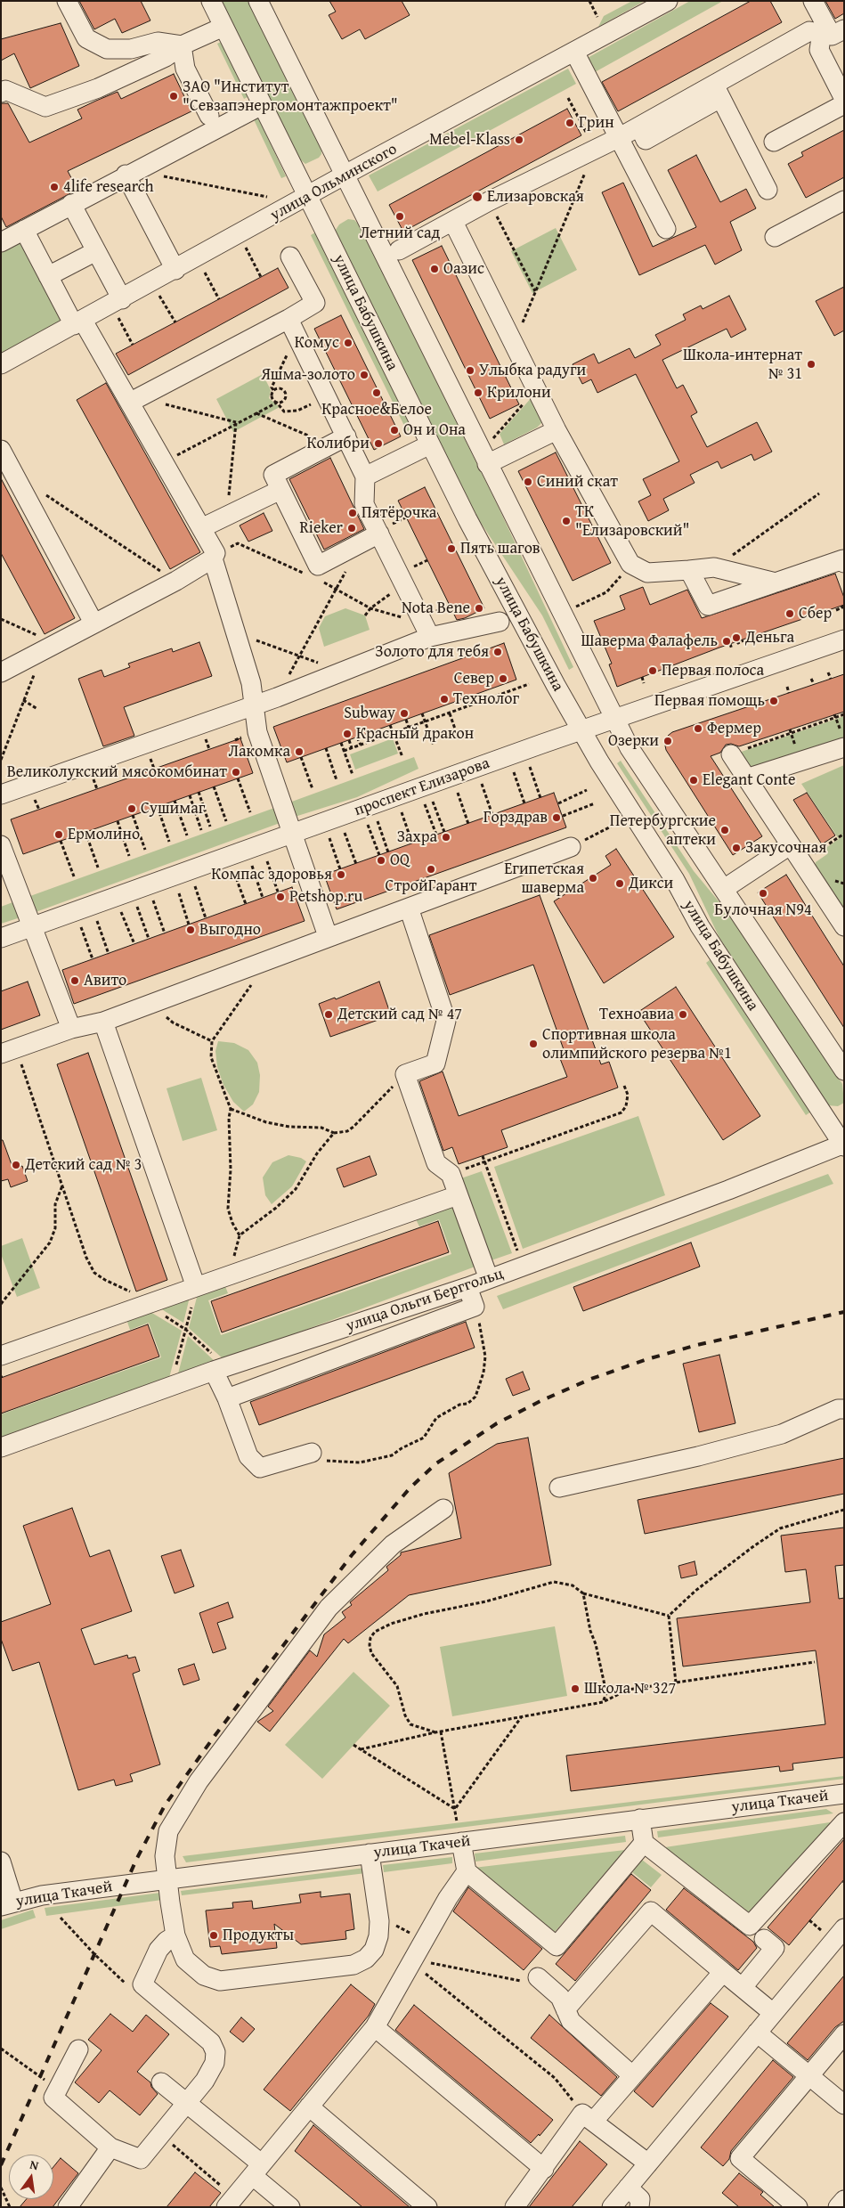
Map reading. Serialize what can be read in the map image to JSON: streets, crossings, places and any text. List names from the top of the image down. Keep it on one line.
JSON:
{"streets":{"street":["улица Ольминского","улица Бабушкина","проспект Елизарова","улица Ольги Берггольц","улица Ткачей"]},"crossings":[["улица Ольминского","улица Бабушкина"],["улица Бабушкина","проспект Елизарова"],["улица Бабушкина","улица Ольги Берггольц"]],"places":["ЗАО \"Институт \"Севзапэнергомонтажпроект\"","Грин","Mebel-Klass","4life research","Елизаровская","Летний сад","Оазис","Комус","Школа-интернат № 31","Улыбка радуги","Яшма-золото","Красное&Белое","Крилони","Он и Она","Колибри","Синий скат","Пятёрочка","ТК \"Елизаровский\"","Rieker","Пять шагов","Nota Bene","Сбер","Деньга","Шаверма Фалафель","Золото для тебя","Первая полоса","Север","Технолог","Первая помощь","Subway","Фермер","Красный дракон","Озерки","Лакомка","Великолукский мясокомбинат","Elegant Conte","Сушимаг","Горздрав","Петербургские аптеки","Ермолино","Захра","Закусочная","OQ","СтройГарант","Компас здоровья","Египетская шаверма","Дикси","Булочная N94","Petshop.ru","Выгодно","Авито","Детский сад № 47","Техноавиа","Спортивная школа олимпийского резерва №1","Детский сад № 3","Школа № 327","Продукты"],"north":"top"}
